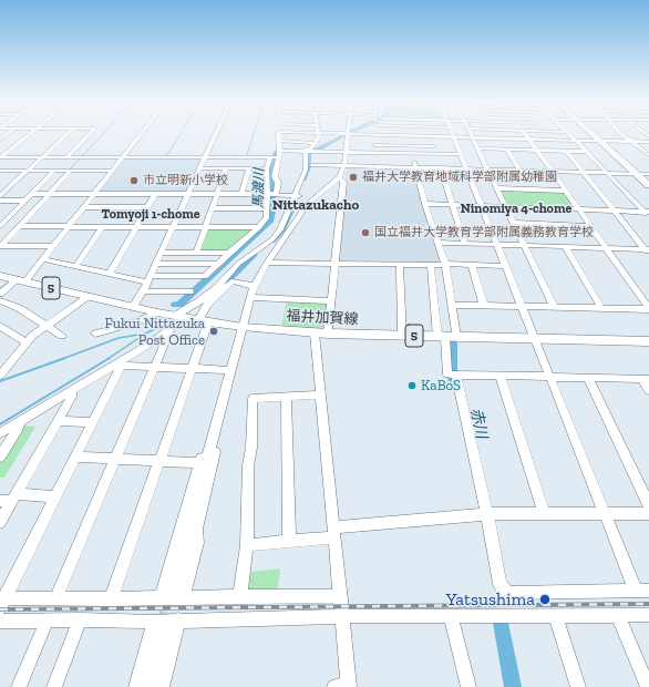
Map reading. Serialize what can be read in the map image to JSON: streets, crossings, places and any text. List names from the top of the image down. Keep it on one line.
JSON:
{"streets":{"main road":["5","福井加賀線"]},"districts":["Nittazukacho","Ninomiya 4-chome","Tomyoji 1-chome"],"water":["馬渡川","赤川"],"places":["福井大学教育地域科学部附属幼稚園","市立明新小学校","国立福井大学教育学部附属義務教育学校","Fukui Nittazuka Post Office","KaBoS","Yatsushima"]}
